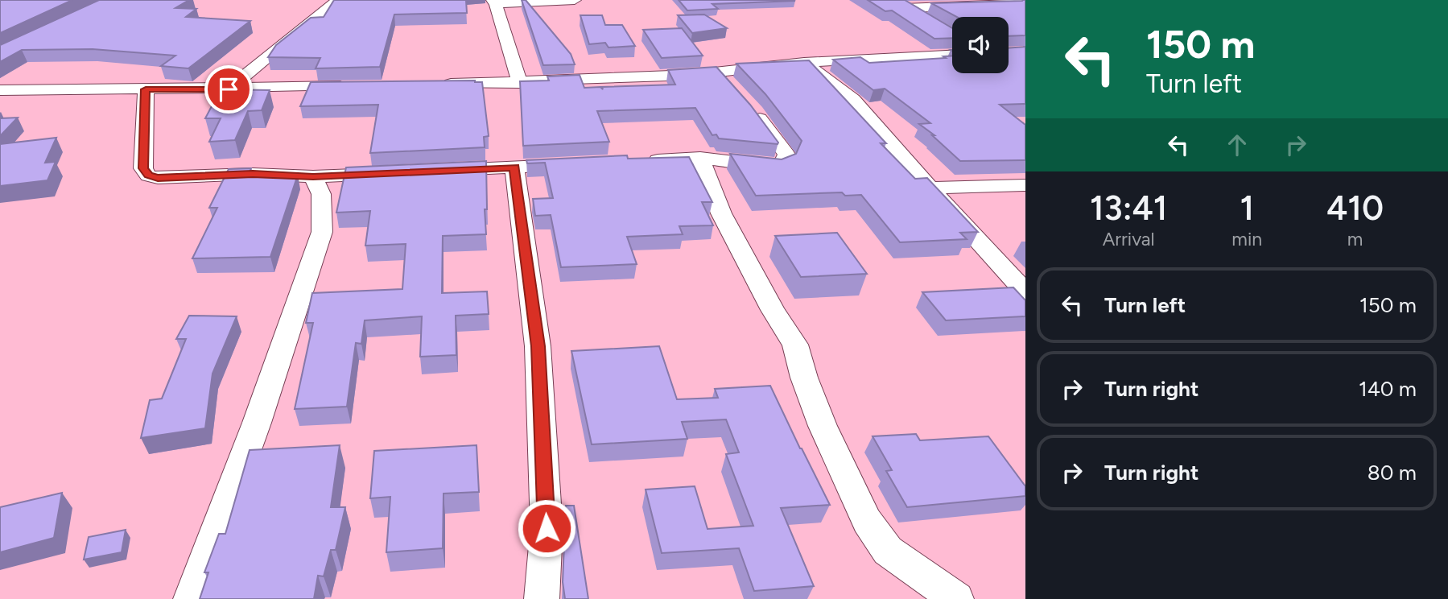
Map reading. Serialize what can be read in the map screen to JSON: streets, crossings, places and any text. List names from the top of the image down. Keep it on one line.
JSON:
{"page":{"turn":["150 m","Turn left"],"eta":["13:41","Arrival","1","min","410","m"],"list":[{"name":"Turn left","value":"150 m"},{"name":"Turn right","value":"140 m"},{"name":"Turn right","value":"80 m"}]}}
